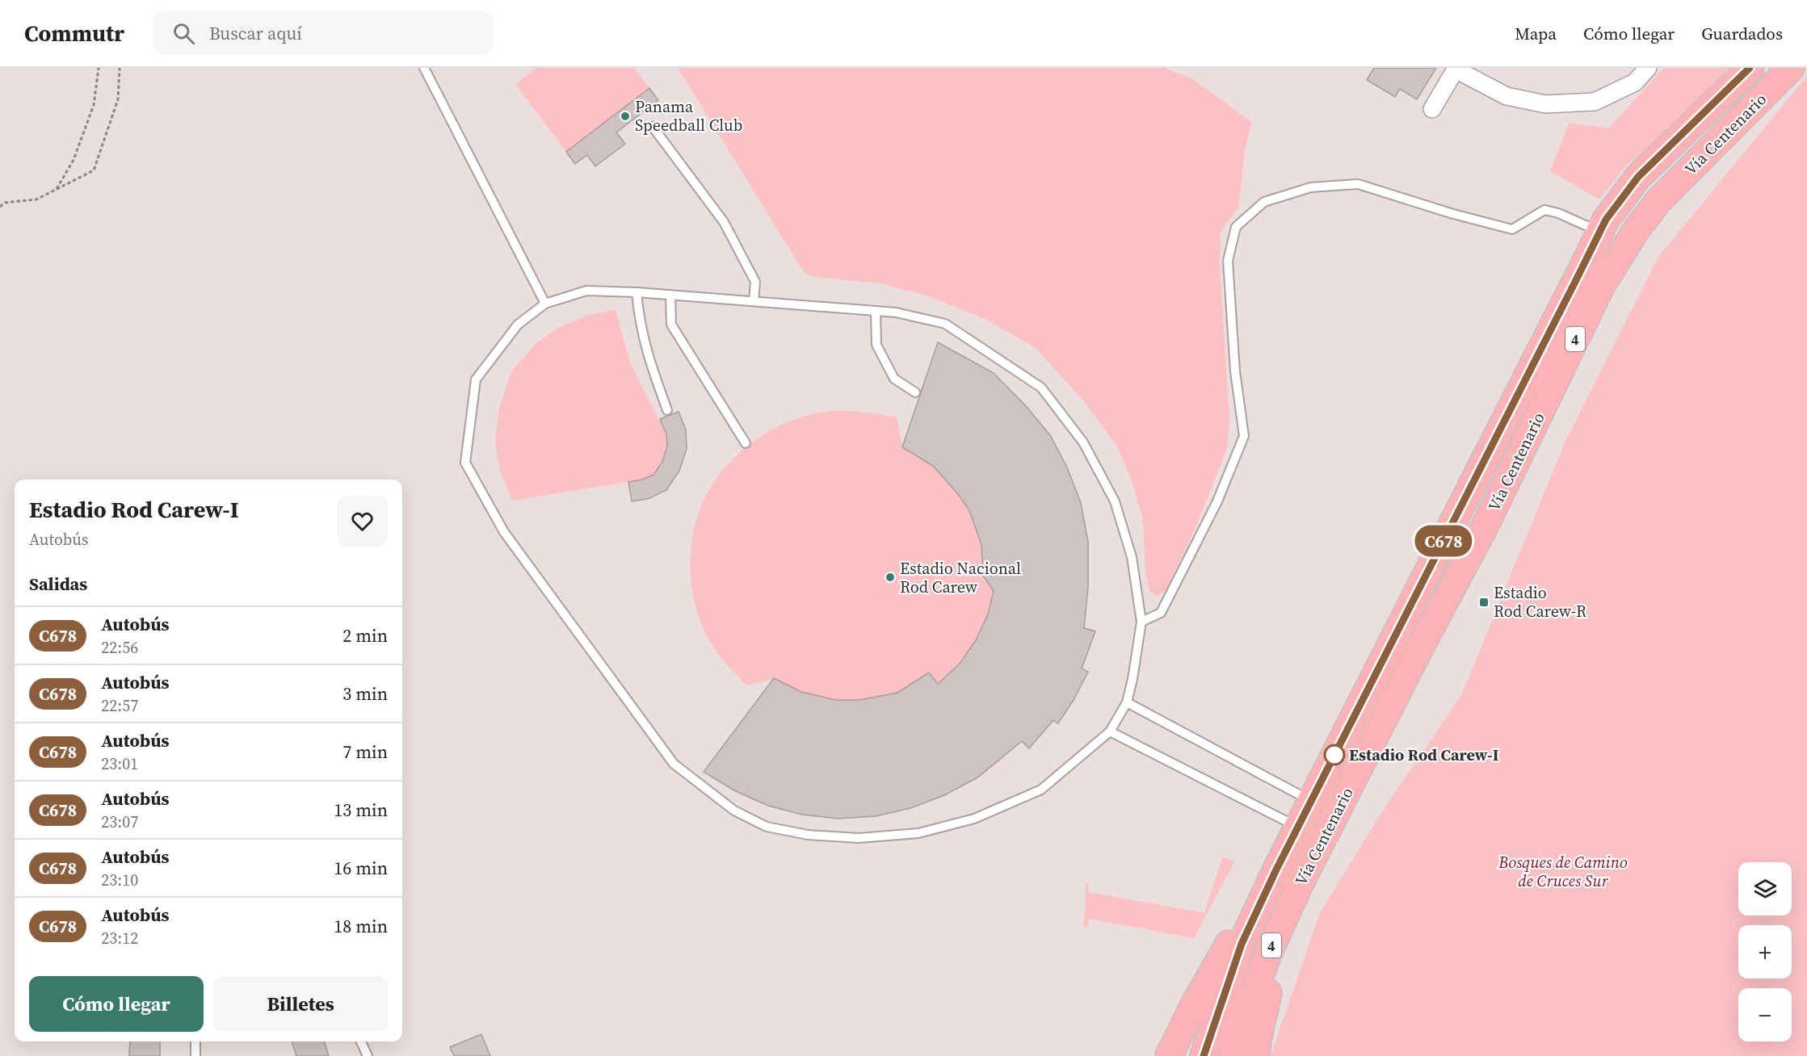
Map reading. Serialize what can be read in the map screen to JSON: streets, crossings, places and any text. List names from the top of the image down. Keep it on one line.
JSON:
{"streets":{"highway":["Vía Centenario","4"]},"parks":["Bosques de Camino de Cruces Sur"],"places":{"other":["Panama Speedball Club","Estadio Nacional Rod Carew","Estadio Rod Carew-I"],"transit":["Estadio Rod Carew-R"]},"lines":["bus line C678"],"page":{"header":"Commutr","search":"Buscar aquí","nav":["Mapa","Cómo llegar","Guardados"],"on_map":"C678","heading":[["Estadio Rod Carew-I","Autobús"],"Salidas"],"list":[{"mark":"C678","name":"Autobús","note":"22:56","value":"2 min"},{"mark":"C678","name":"Autobús","note":"22:57","value":"3 min"},{"mark":"C678","name":"Autobús","note":"23:01","value":"7 min"},{"mark":"C678","name":"Autobús","note":"23:07","value":"13 min"},{"mark":"C678","name":"Autobús","note":"23:10","value":"16 min"},{"mark":"C678","name":"Autobús","note":"23:12","value":"18 min"}],"map_buttons":["+","−"],"buttons":["Cómo llegar","Billetes"]}}
